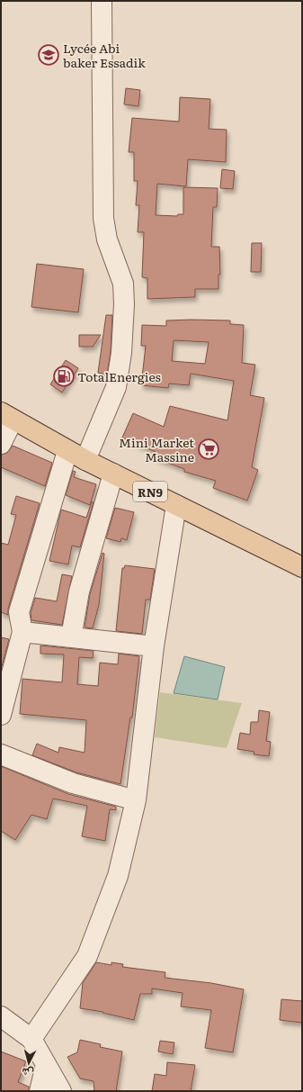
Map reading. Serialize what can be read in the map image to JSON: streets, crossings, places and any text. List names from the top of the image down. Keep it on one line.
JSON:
{"streets":{"main road":["RN9"]},"places":{"school or university":["Lycée Abi baker Essadik"],"fuel station":["TotalEnergies"],"supermarket":["Mini Market Massine"]},"north":"bottom"}
